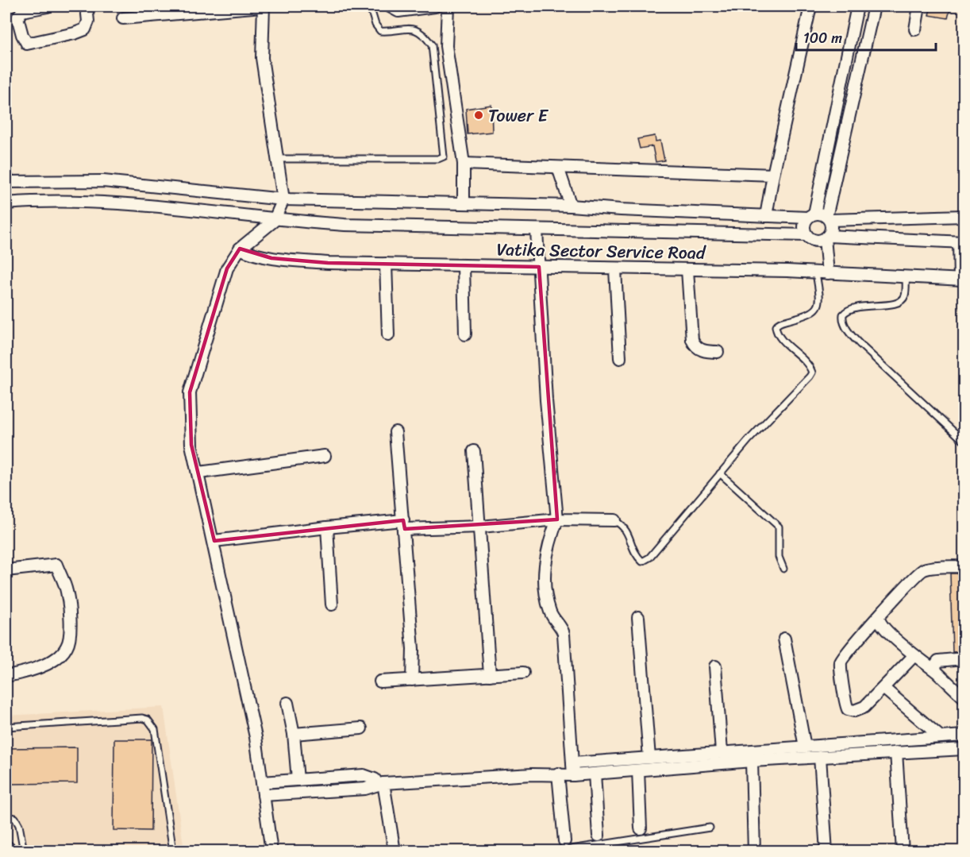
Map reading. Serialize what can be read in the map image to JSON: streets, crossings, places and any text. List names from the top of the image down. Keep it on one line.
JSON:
{"streets":{"street":["Vatika Sector Service Road"]},"places":["Tower E"],"scale_bar":"100 m"}
